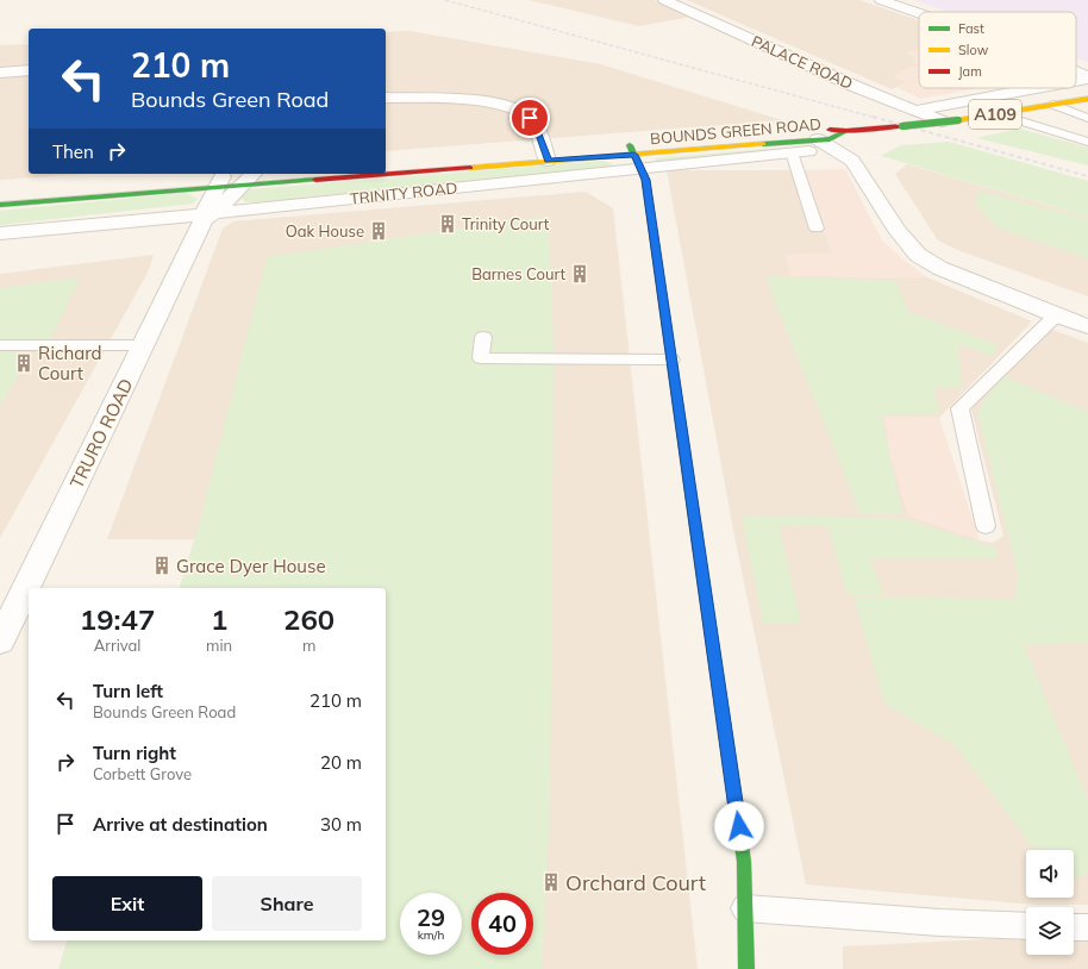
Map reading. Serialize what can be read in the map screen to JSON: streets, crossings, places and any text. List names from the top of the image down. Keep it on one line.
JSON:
{"streets":{"main road":["A109","BOUNDS GREEN ROAD"],"street":["PALACE ROAD","TRINITY ROAD","TRURO ROAD"]},"crossings":[["PALACE ROAD","BOUNDS GREEN ROAD"],["BOUNDS GREEN ROAD","TRINITY ROAD"],["BOUNDS GREEN ROAD","TRURO ROAD"],["TRINITY ROAD","TRURO ROAD"]],"places":{"building":["Trinity Court","Oak House","Barnes Court","Richard Court","Grace Dyer House","Orchard Court"]},"legend":["Fast","Slow","Jam"],"page":{"turn":["210 m","Bounds Green Road"],"then":"Then","eta":["19:47","Arrival","1","min","260","m"],"list":[{"name":"Turn left","note":"Bounds Green Road","value":"210 m"},{"name":"Turn right","note":"Corbett Grove","value":"20 m"},{"name":"Arrive at destination","value":"30 m"}],"buttons":["Exit","Share"],"speed":"29 km/h","limit":"40"}}
